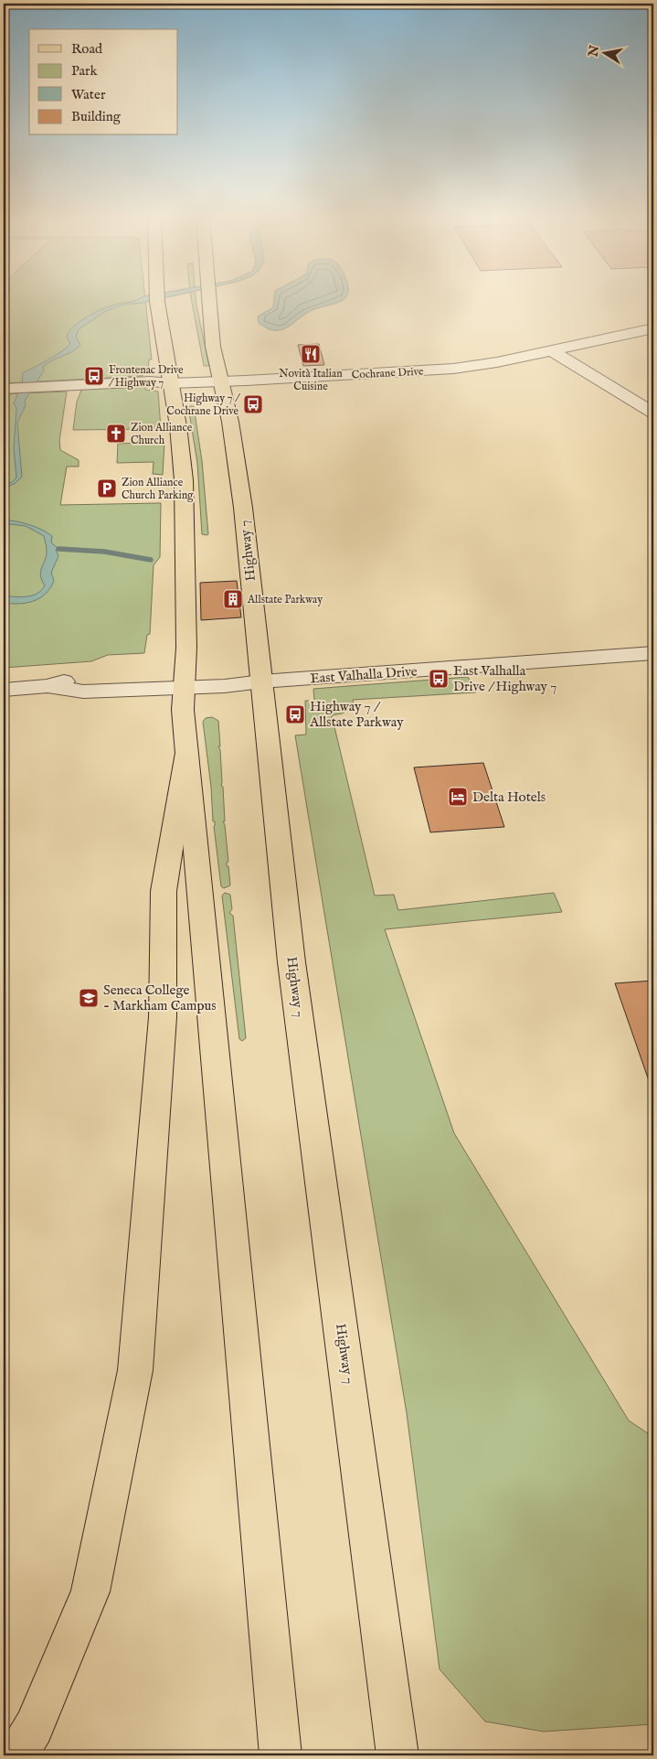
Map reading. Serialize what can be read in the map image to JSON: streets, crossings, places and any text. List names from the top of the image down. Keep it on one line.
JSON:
{"streets":{"main road":["Highway 7"],"street":["Cochrane Drive","East Valhalla Drive"]},"crossings":[["Cochrane Drive","Highway 7"],["Highway 7","East Valhalla Drive"]],"places":{"restaurant":["Novità Italian Cuisine"],"bus stop":["Frontenac Drive / Highway 7","Highway 7 / Cochrane Drive","East Valhalla Drive / Highway 7","Highway 7 / Allstate Parkway"],"church":["Zion Alliance Church"],"parking":["Zion Alliance Church Parking"],"building":["Allstate Parkway"],"hotel":["Delta Hotels"],"school or university":["Seneca College - Markham Campus"]},"legend":["Road","Park","Water","Building"],"north":"left"}
